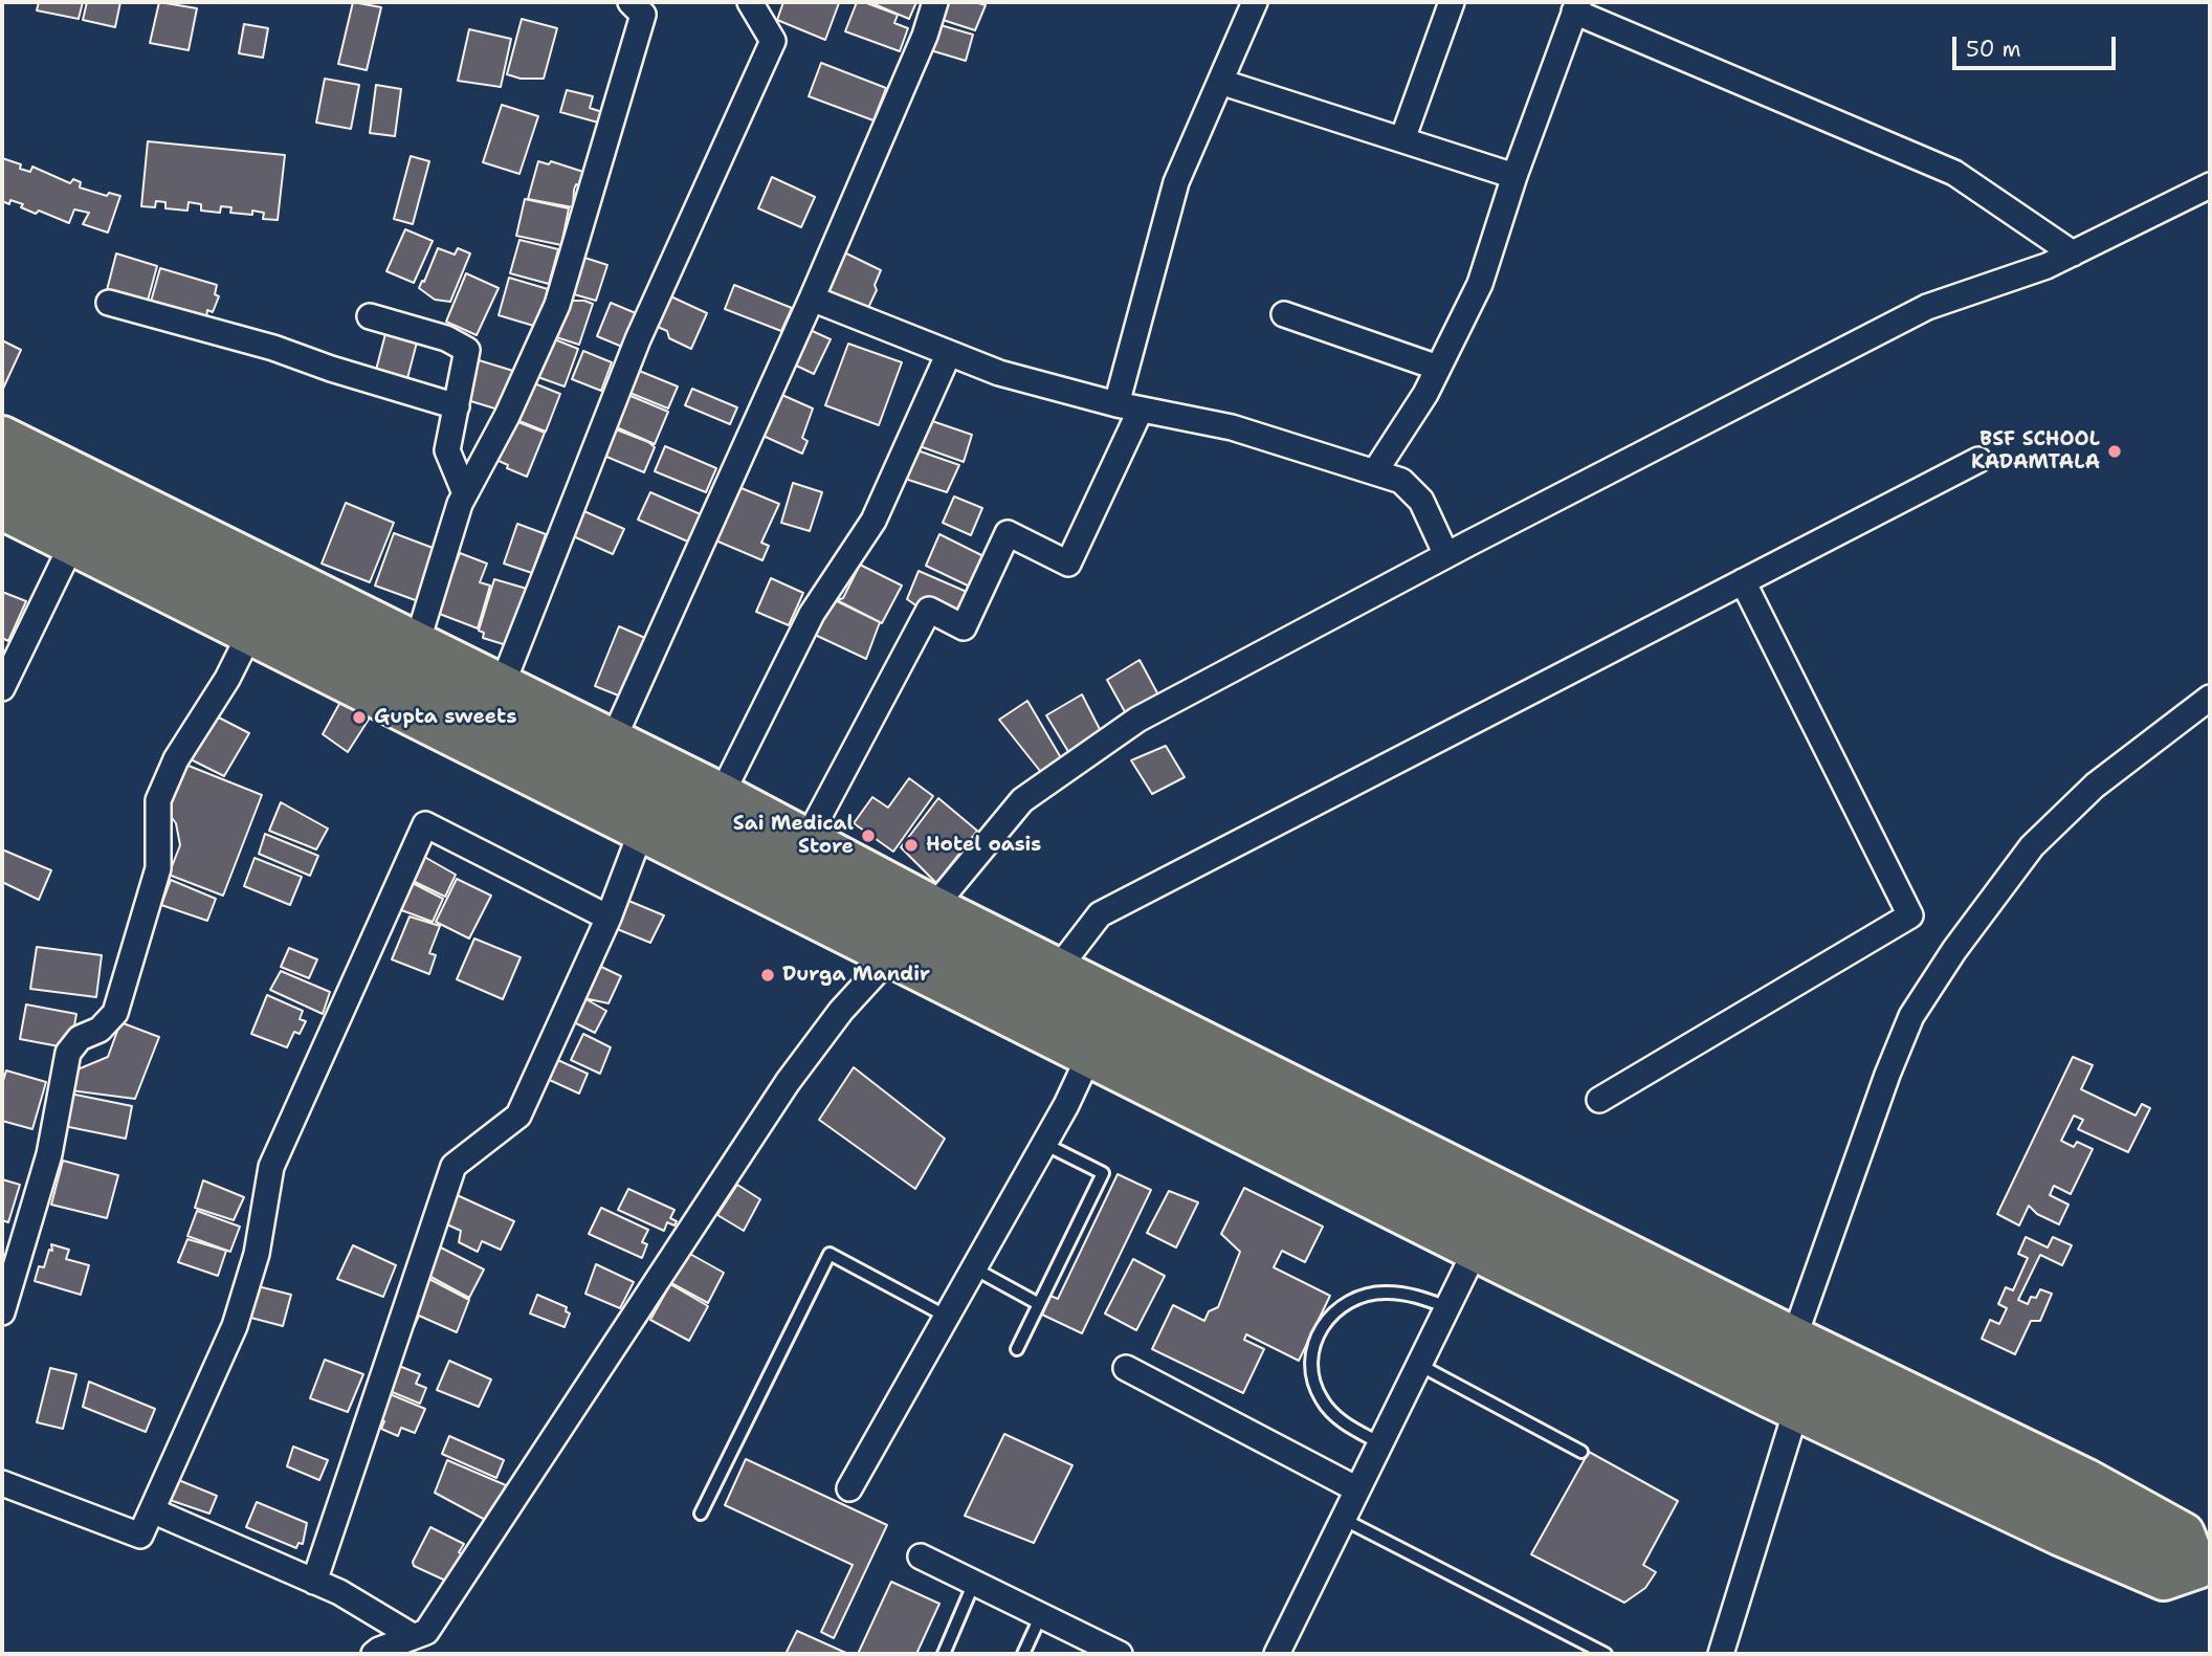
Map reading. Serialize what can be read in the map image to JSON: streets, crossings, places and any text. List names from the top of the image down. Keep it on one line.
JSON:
{"places":["BSF SCHOOL KADAMTALA","Gupta sweets","Sai Medical Store","Hotel oasis","Durga Mandir"],"scale_bar":"50 m"}
